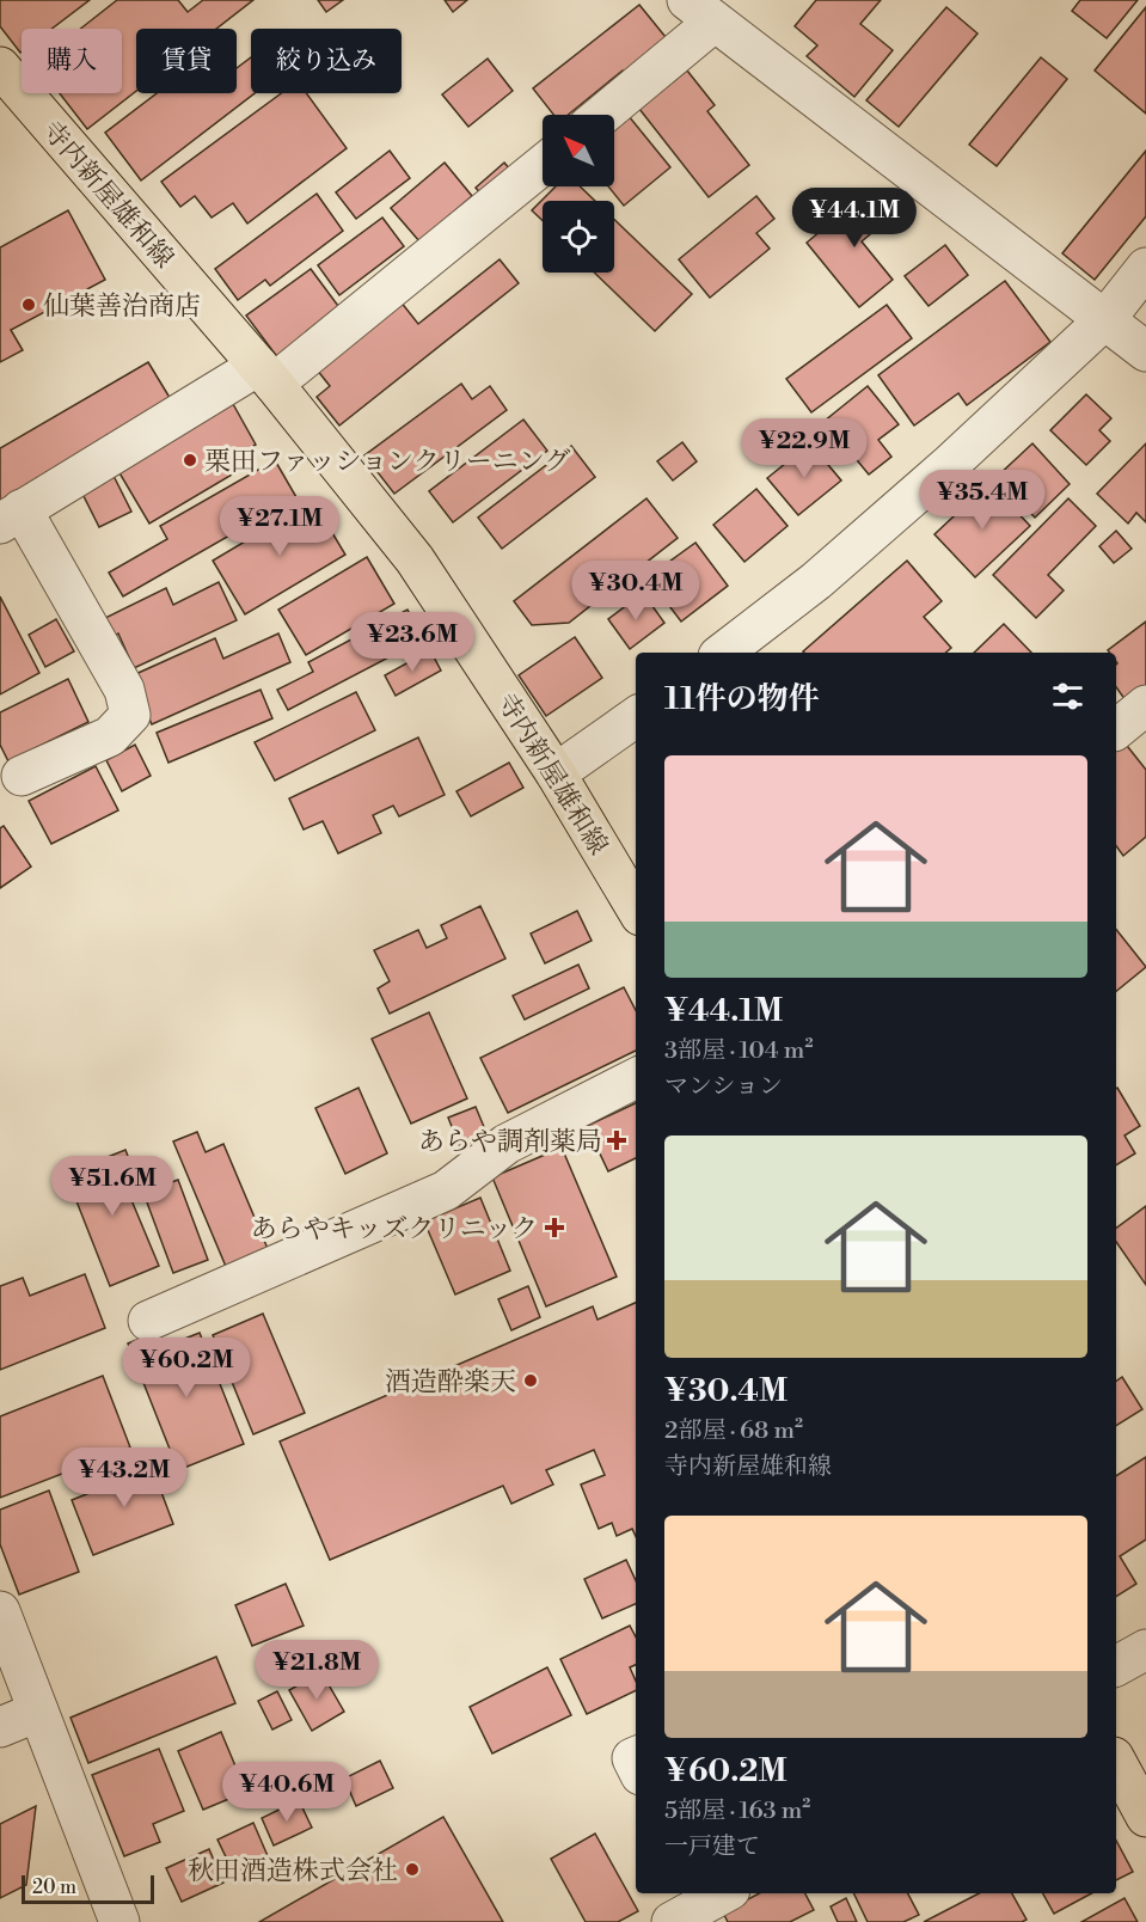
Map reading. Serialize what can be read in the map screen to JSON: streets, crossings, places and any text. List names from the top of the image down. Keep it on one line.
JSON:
{"streets":{"main road":["寺内新屋雄和線"]},"places":{"other":["仙葉善治商店","栗田ファッションクリーニング","酒造酔楽天","秋田酒造株式会社"],"health":["あらや調剤薬局","あらやキッズクリニック"]},"scale_bar":"20 m","north":"top left","page":{"chip":["購入","賃貸","絞り込み"],"price":["¥44.1M","¥22.9M","¥35.4M","¥27.1M","¥30.4M","¥23.6M","¥51.6M","¥60.2M","¥43.2M","¥21.8M","¥40.6M"],"heading":"11件の物件","list":[{"name":"¥44.1M","note":"3部屋 · 104 m² · マンション"},{"name":"¥30.4M","note":"2部屋 · 68 m² · 寺内新屋雄和線"},{"name":"¥60.2M","note":"5部屋 · 163 m² · 一戸建て"}],"scale":"20 m"}}
